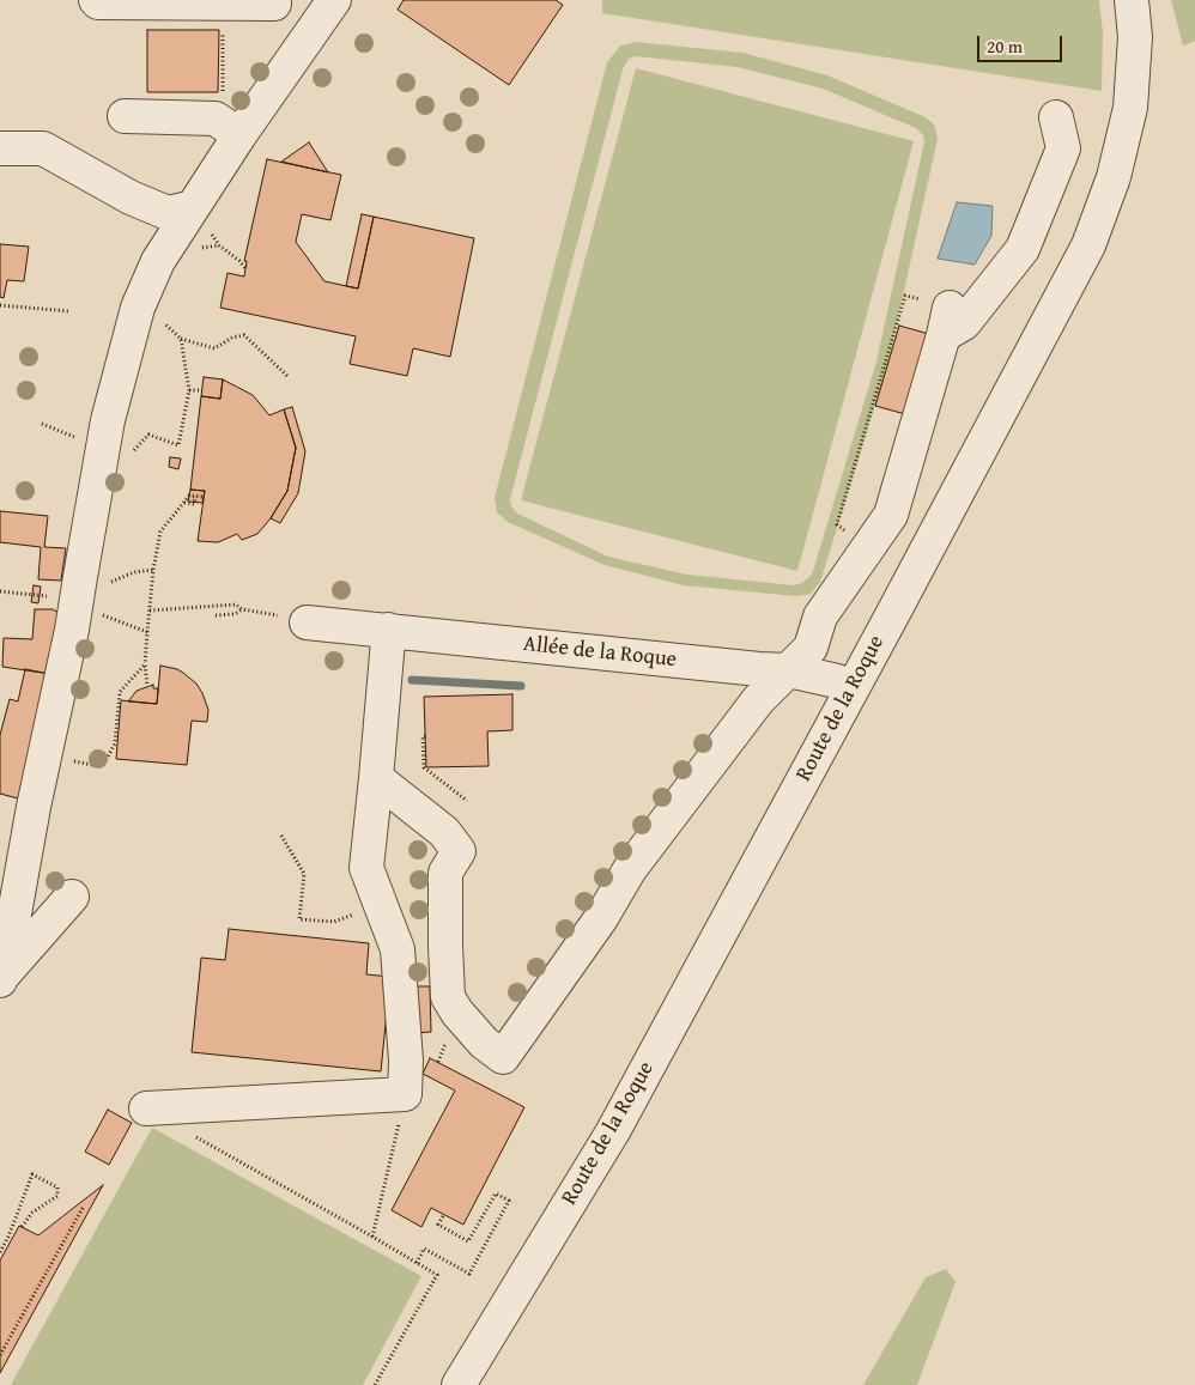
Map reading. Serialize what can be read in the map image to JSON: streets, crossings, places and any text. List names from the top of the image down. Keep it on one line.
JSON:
{"streets":{"street":["Allée de la Roque","Route de la Roque"]},"crossings":[["Allée de la Roque","Route de la Roque"]],"scale_bar":"20 m"}
